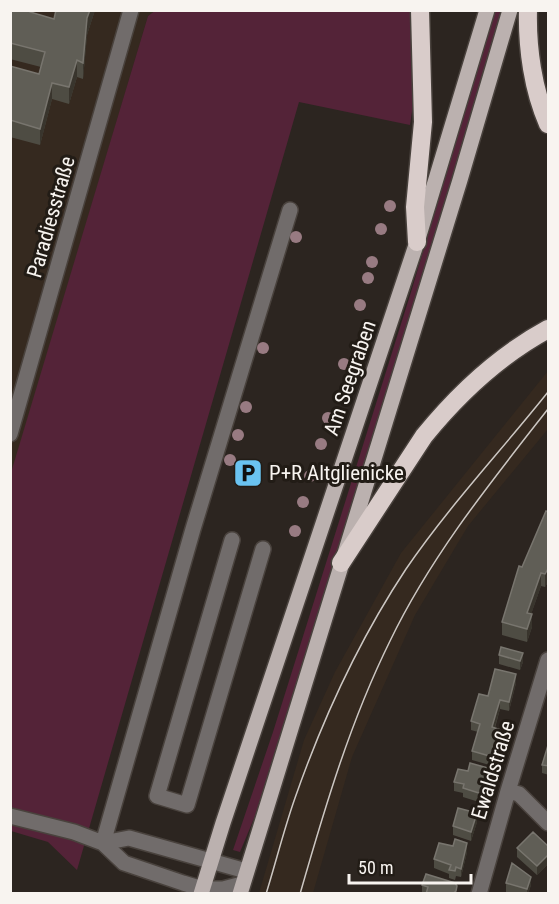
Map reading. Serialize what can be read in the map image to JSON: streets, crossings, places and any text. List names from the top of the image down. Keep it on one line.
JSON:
{"streets":{"main road":["Am Seegraben"],"street":["Paradiesstraße","Ewaldstraße"]},"places":{"parking":["P+R Altglienicke"]},"scale_bar":"50 m"}
